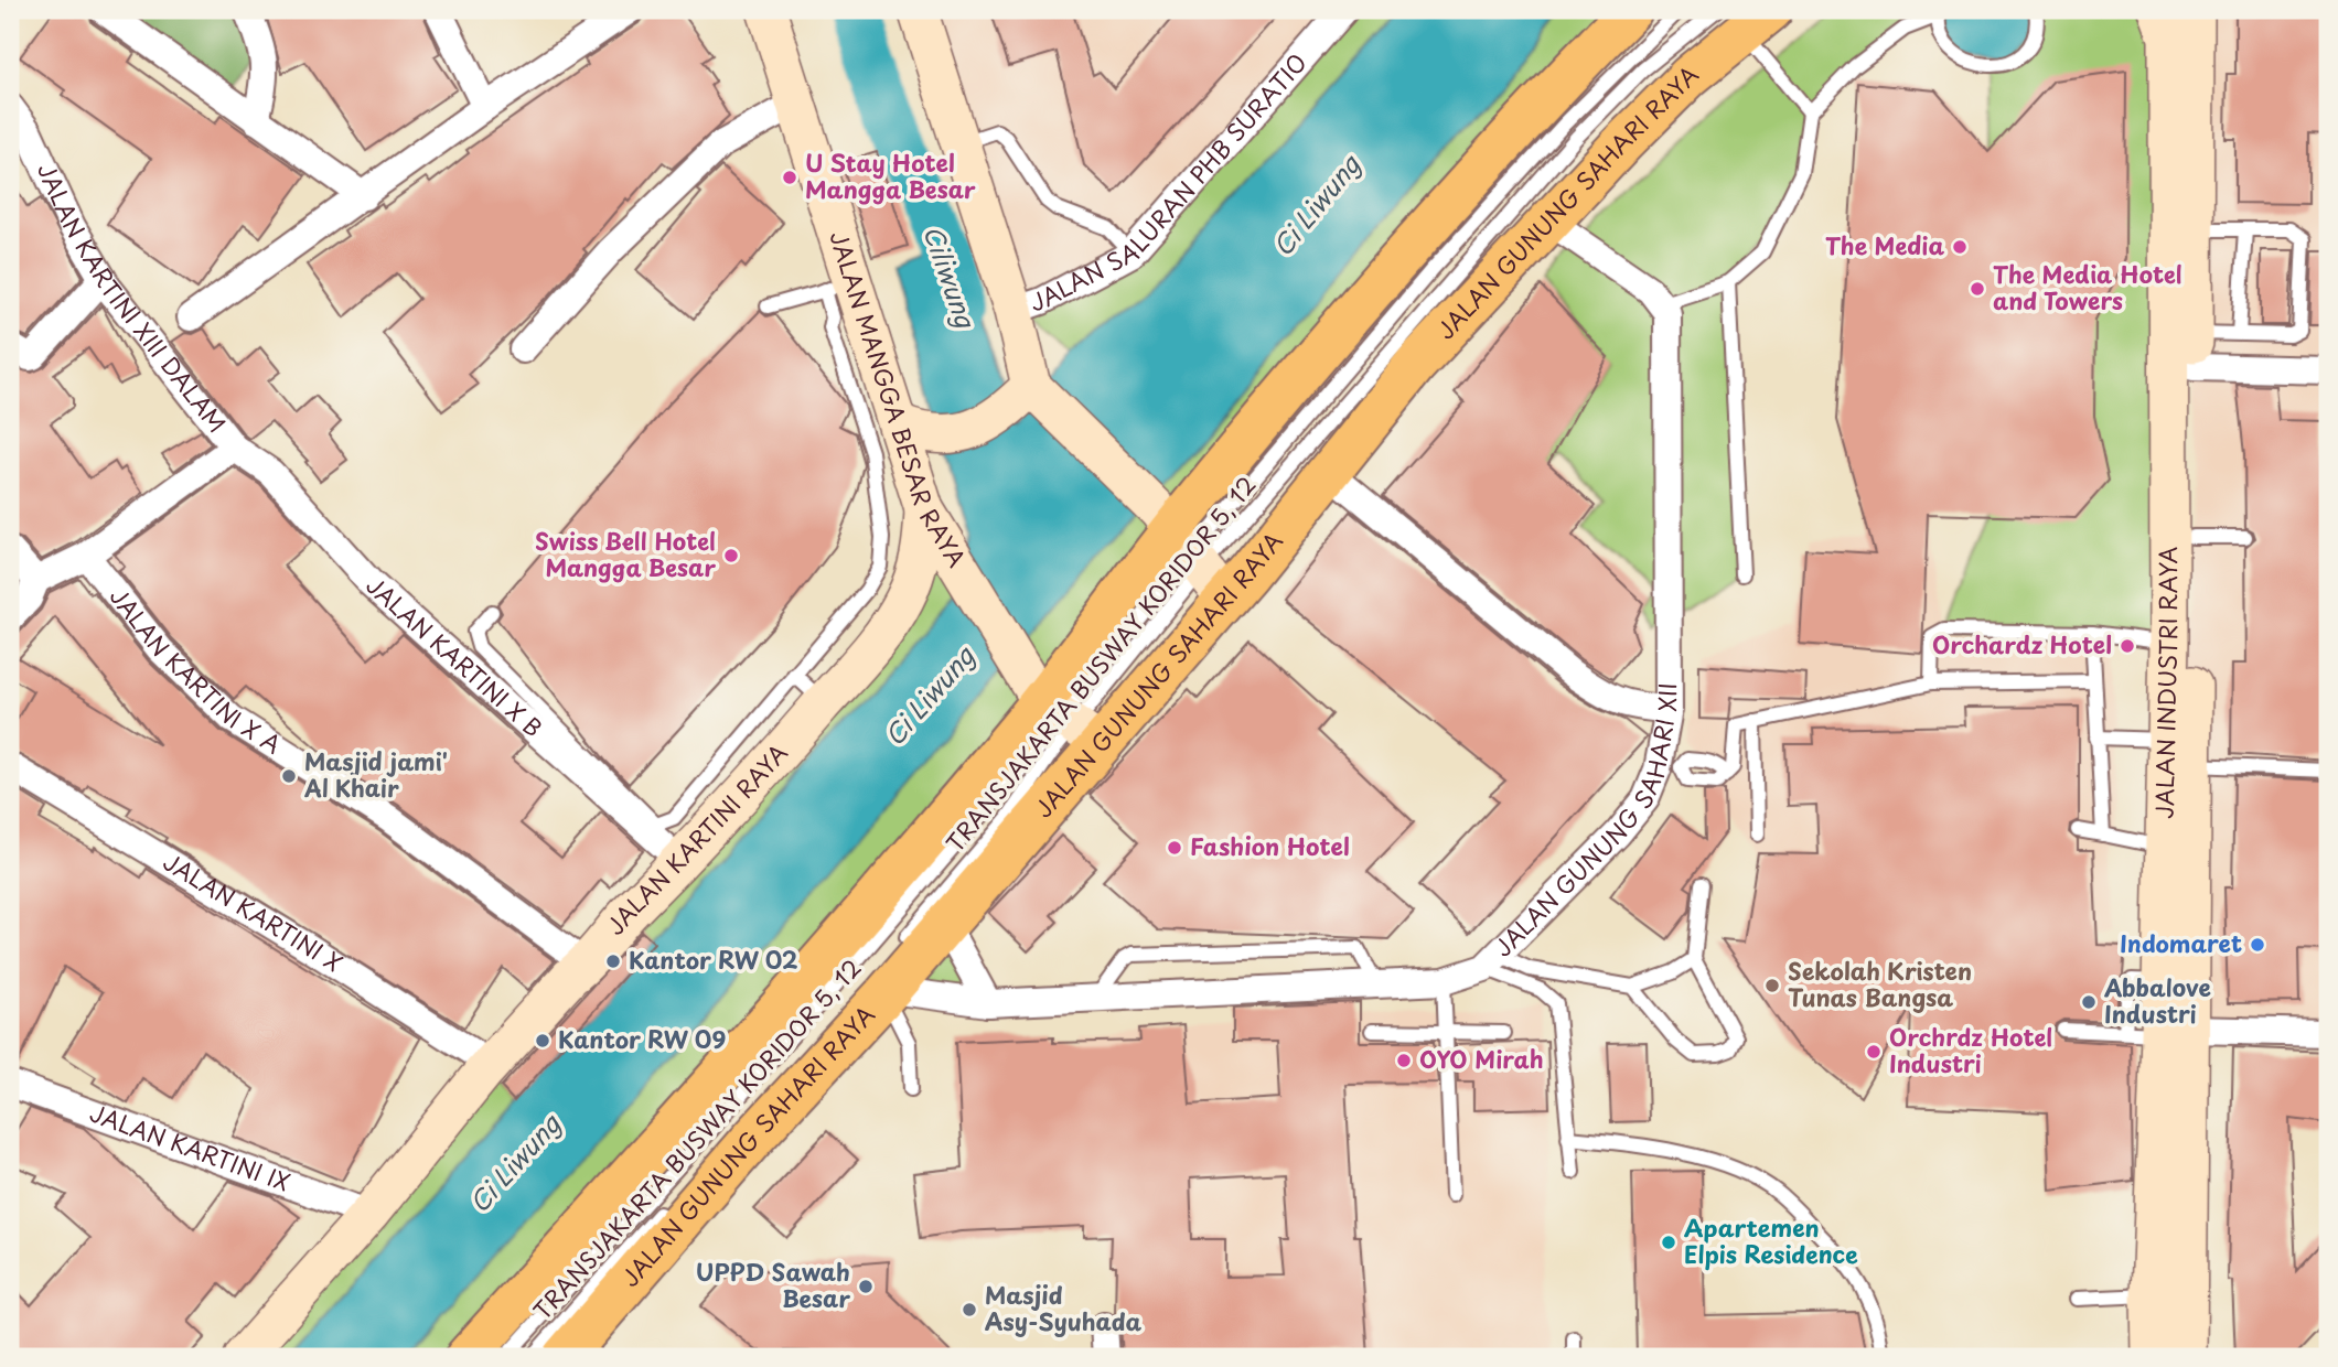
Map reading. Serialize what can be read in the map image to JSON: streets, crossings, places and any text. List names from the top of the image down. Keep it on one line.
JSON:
{"streets":{"main road":["JALAN GUNUNG SAHARI RAYA","JALAN MANGGA BESAR RAYA","JALAN INDUSTRI RAYA","JALAN KARTINI RAYA"],"street":["JALAN SALURAN PHB SURATIO","JALAN KARTINI XIII DALAM","JALAN KARTINI X B","JALAN KARTINI X A","JALAN GUNUNG SAHARI XII","JALAN KARTINI X","JALAN KARTINI IX"],"lane":["TRANSJAKARTA BUSWAY KORIDOR 5, 12"]},"crossings":[["JALAN GUNUNG SAHARI RAYA","JALAN MANGGA BESAR RAYA"],["JALAN GUNUNG SAHARI RAYA","TRANSJAKARTA BUSWAY KORIDOR 5, 12"],["JALAN GUNUNG SAHARI RAYA","JALAN GUNUNG SAHARI XII"],["JALAN KARTINI XIII DALAM","JALAN KARTINI X B"],["JALAN MANGGA BESAR RAYA","TRANSJAKARTA BUSWAY KORIDOR 5, 12"],["JALAN MANGGA BESAR RAYA","JALAN KARTINI RAYA"],["JALAN KARTINI X B","JALAN KARTINI RAYA"],["JALAN KARTINI X A","JALAN KARTINI RAYA"],["JALAN KARTINI RAYA","JALAN KARTINI X"],["JALAN KARTINI RAYA","JALAN KARTINI IX"]],"water":["Ci Liwung","Ciliwung"],"places":["U Stay Hotel Mangga Besar","The Media","The Media Hotel and Towers","Swiss Bell Hotel Mangga Besar","Orchardz Hotel","Masjid jami' Al Khair","Fashion Hotel","Indomaret","Kantor RW 02","Sekolah Kristen Tunas Bangsa","Abbalove Industri","Kantor RW 09","Orchrdz Hotel Industri","OYO Mirah","Apartemen Elpis Residence","UPPD Sawah Besar","Masjid Asy-Syuhada"]}
